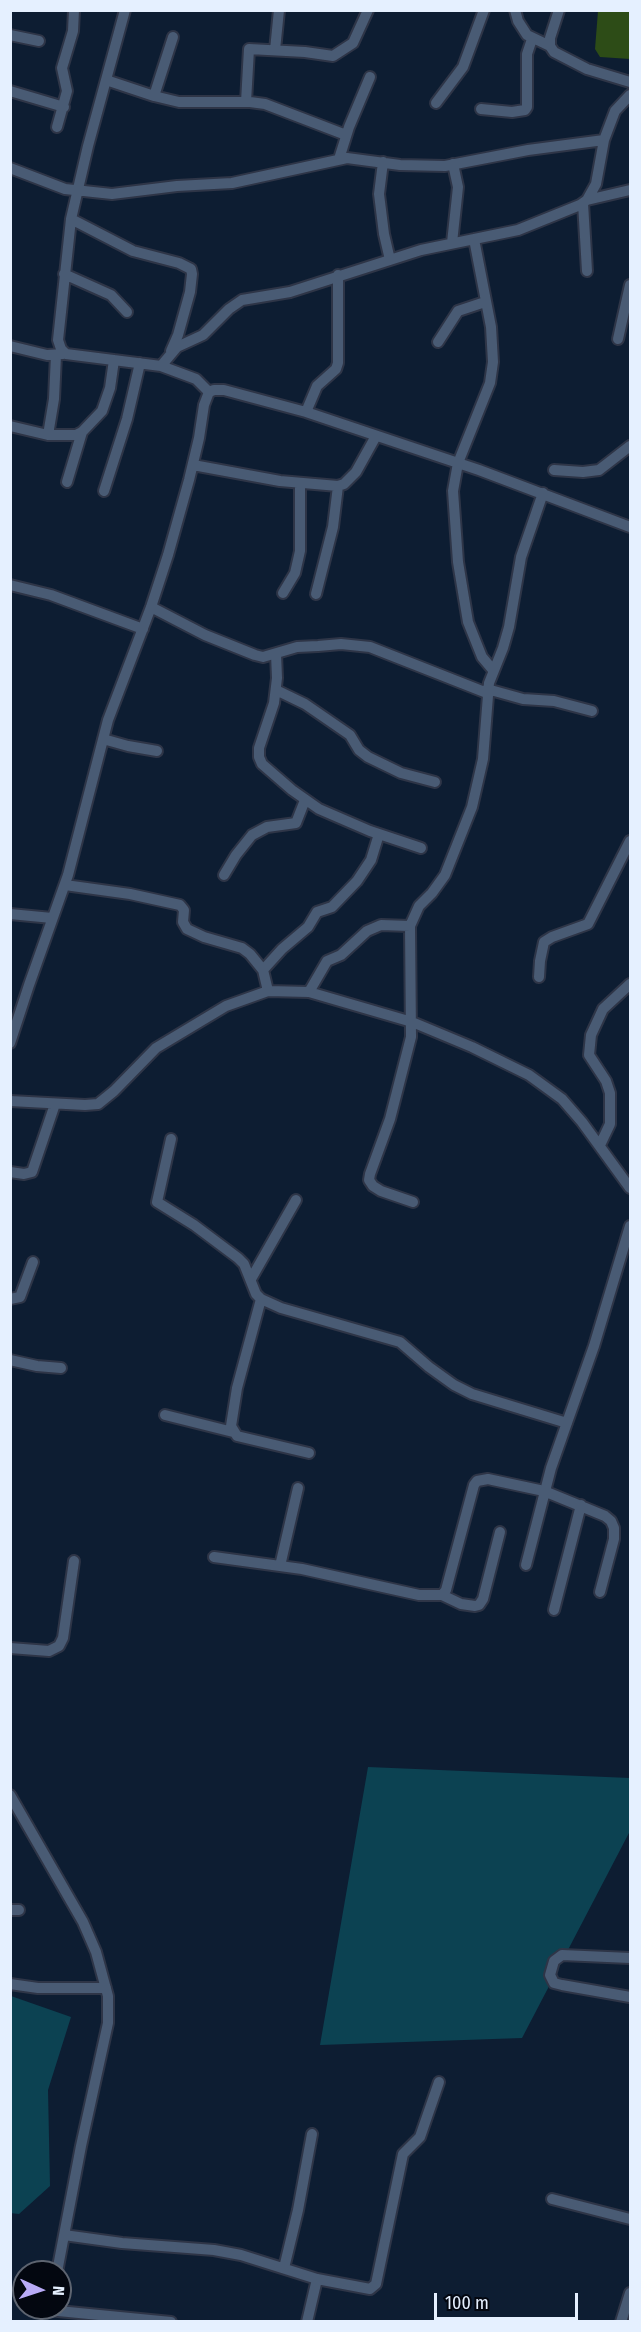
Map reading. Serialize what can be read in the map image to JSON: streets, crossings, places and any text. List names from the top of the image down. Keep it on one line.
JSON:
{"scale_bar":"100 m","north":"right"}
